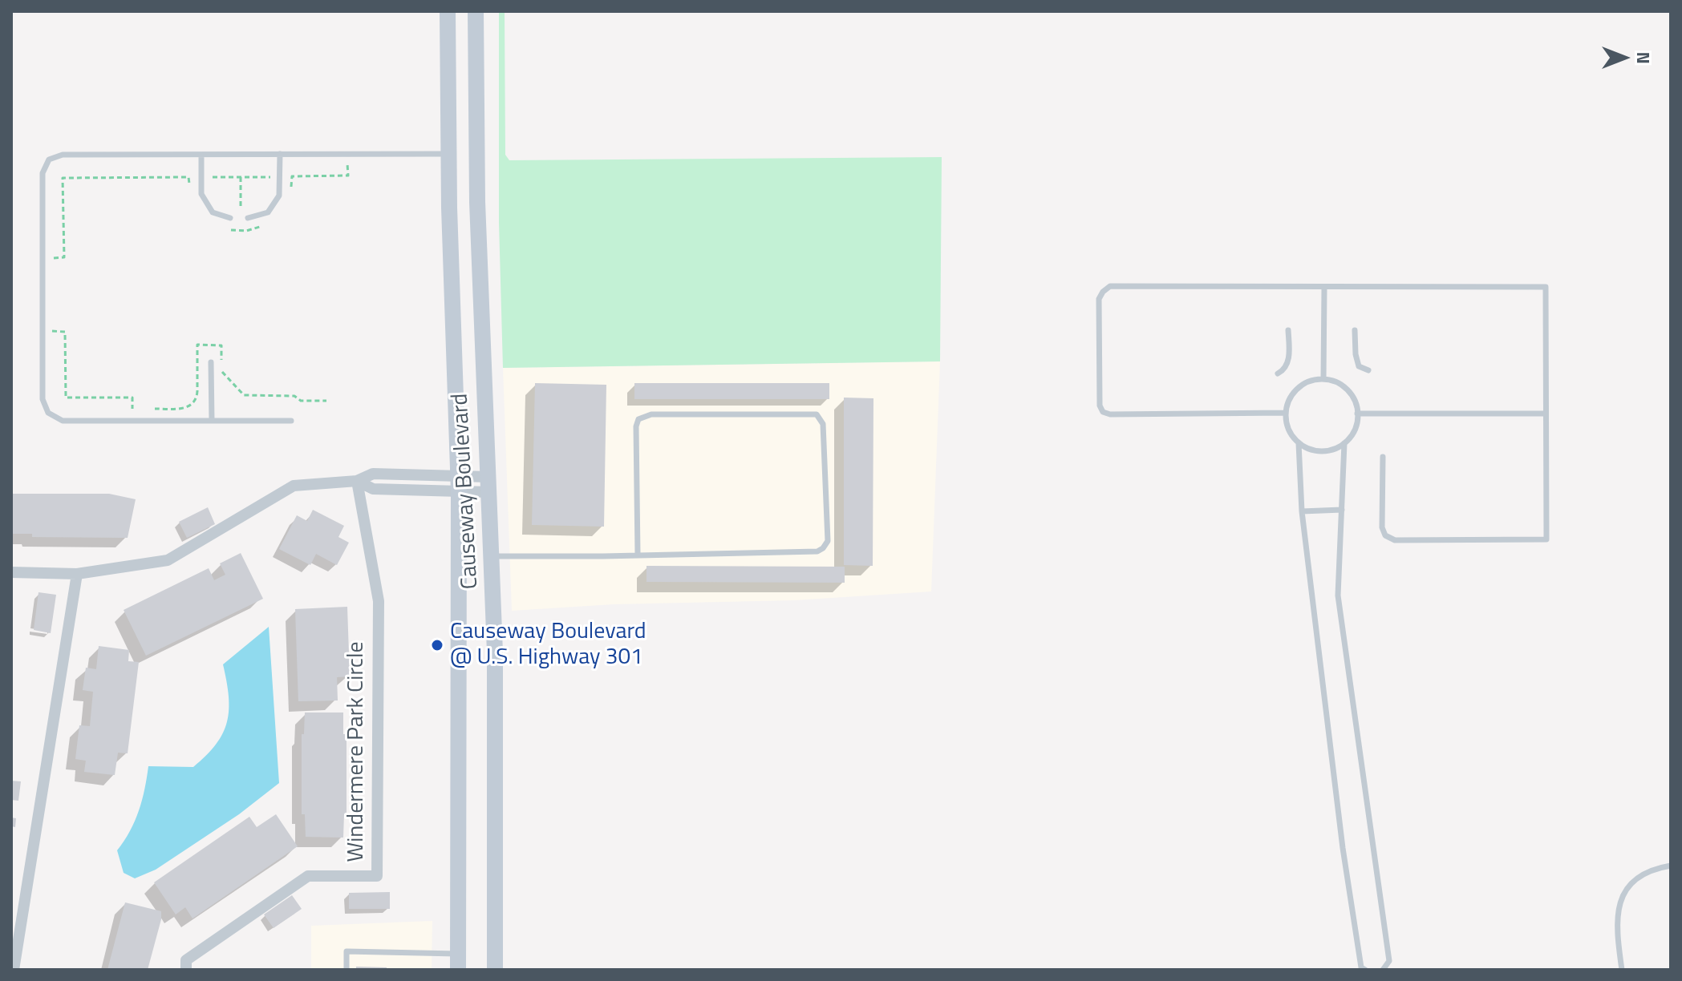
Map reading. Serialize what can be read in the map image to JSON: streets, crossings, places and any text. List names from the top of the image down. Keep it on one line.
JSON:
{"streets":{"main road":["Causeway Boulevard"],"street":["Windermere Park Circle"]},"places":["Causeway Boulevard @ U.S. Highway 301"],"north":"right"}
